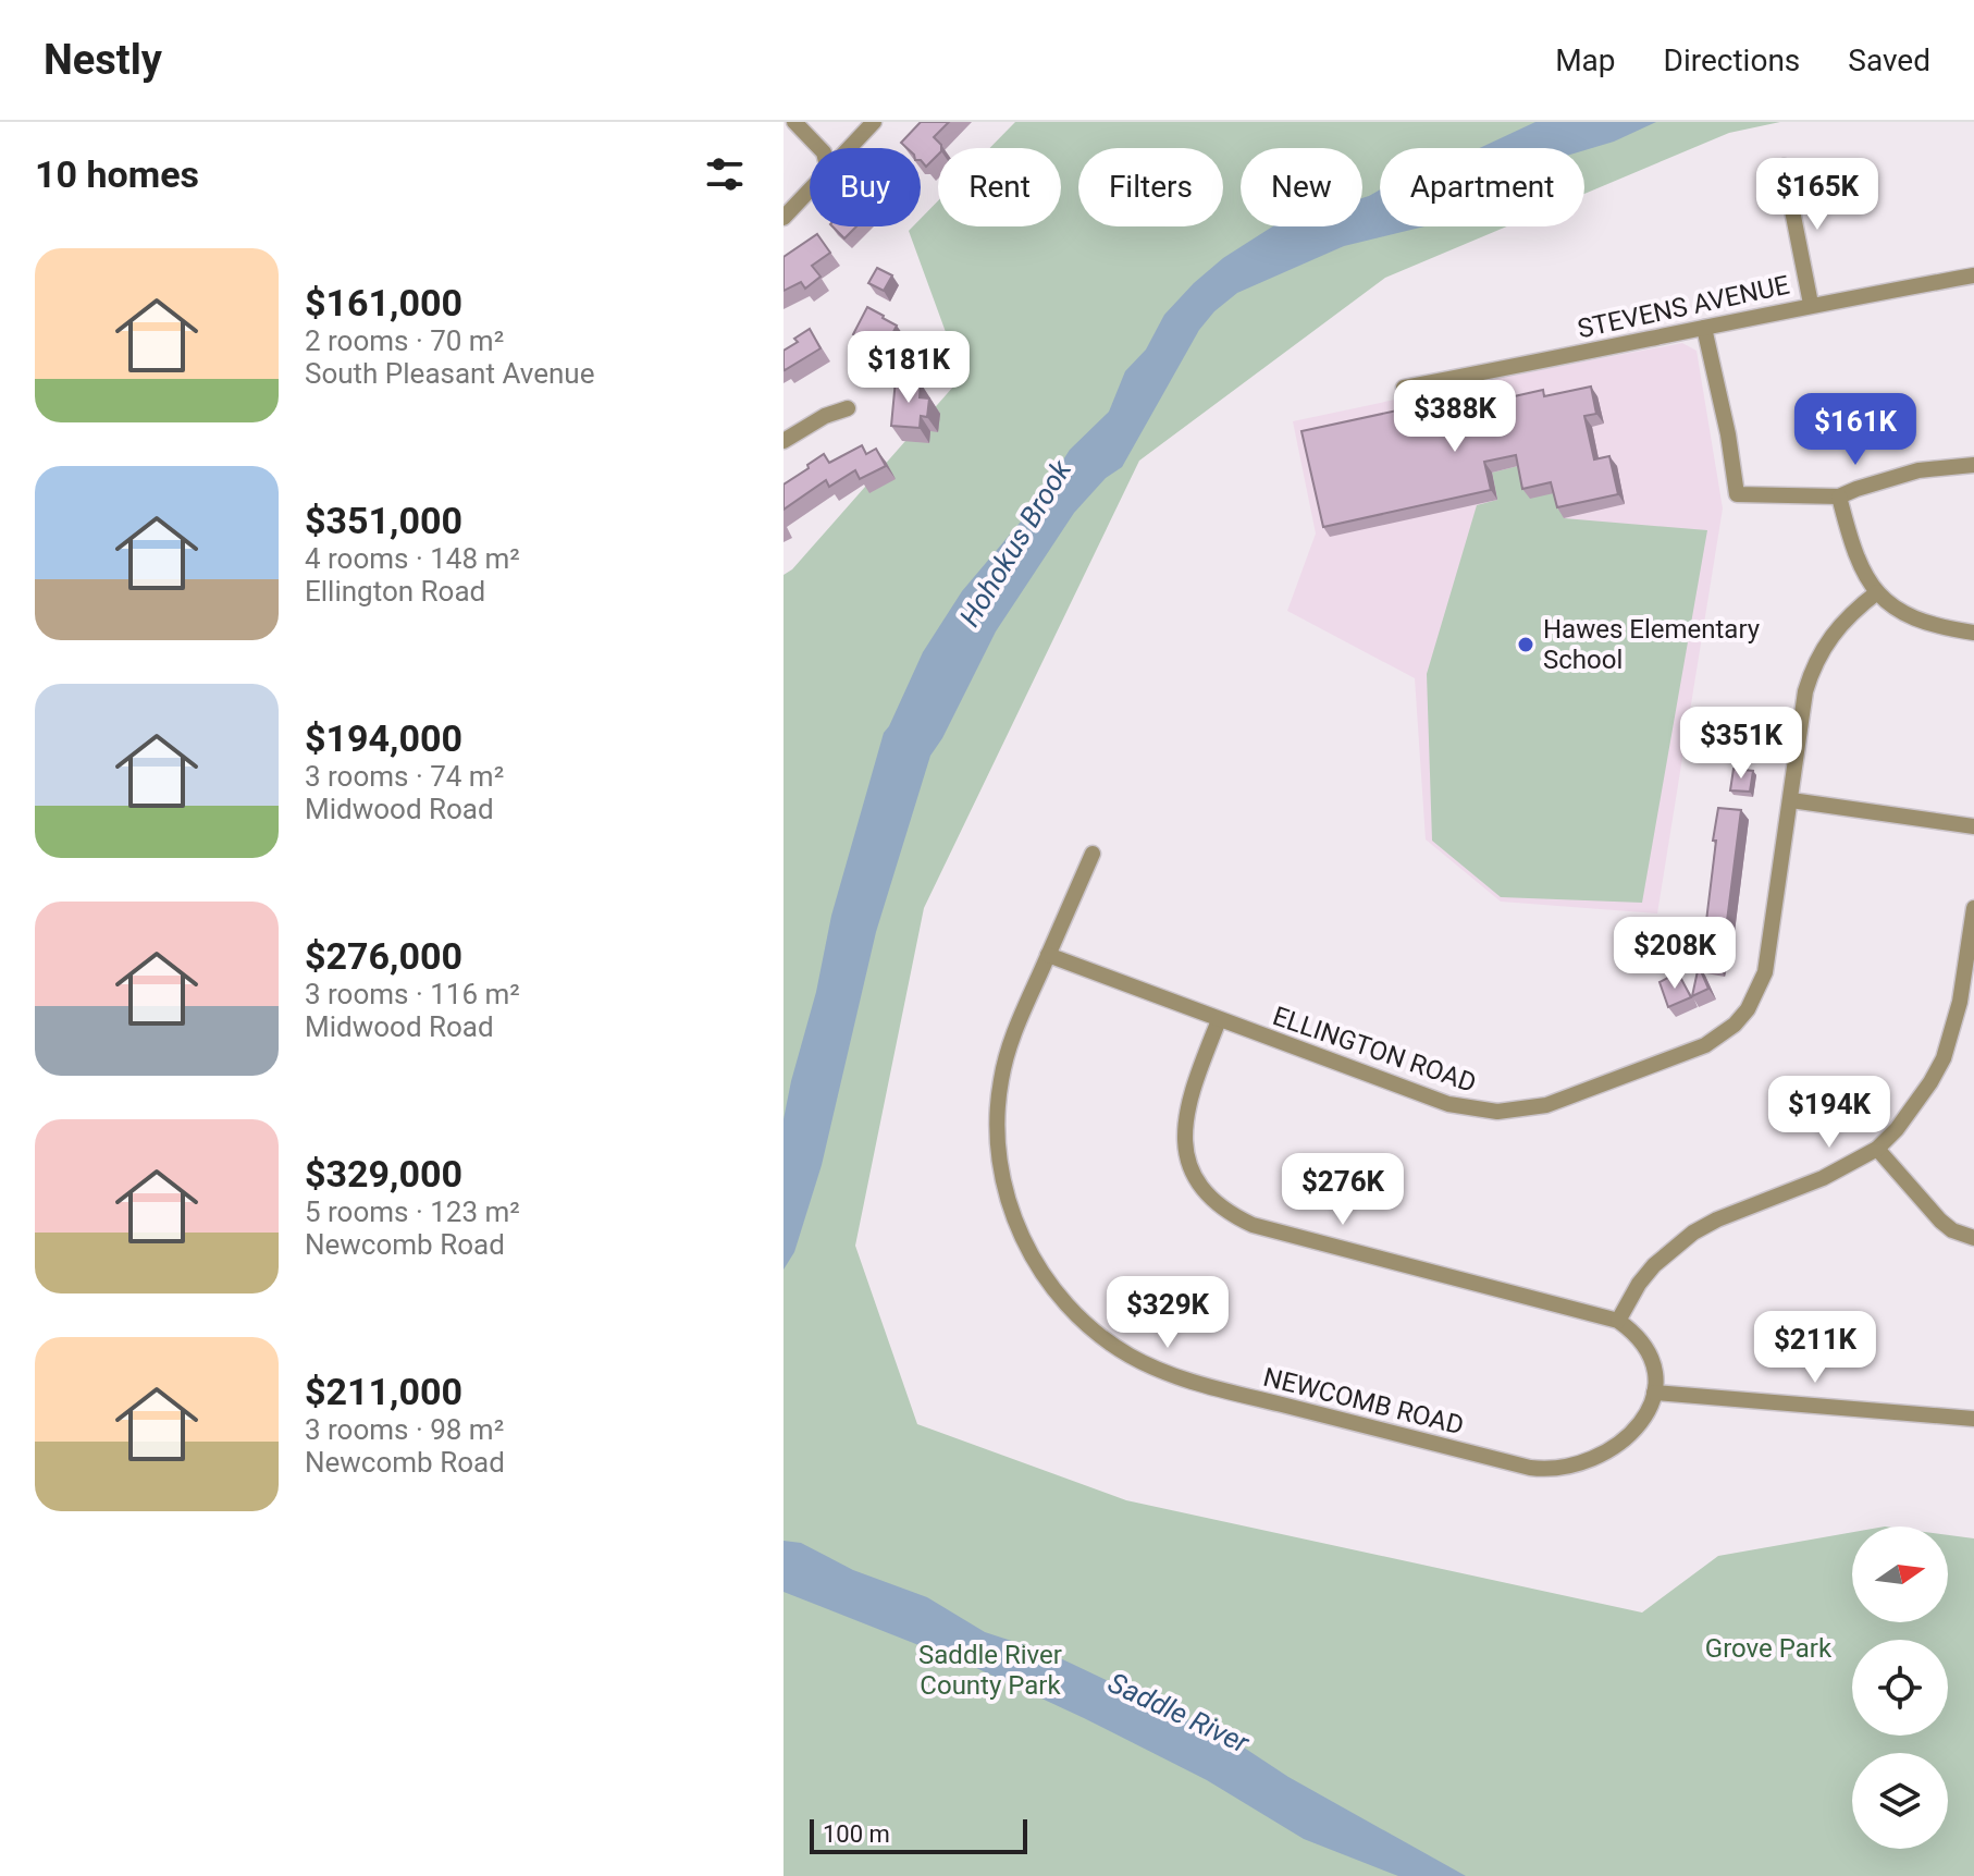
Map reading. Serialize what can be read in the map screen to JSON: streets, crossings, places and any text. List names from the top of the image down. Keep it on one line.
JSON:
{"streets":{"street":["STEVENS AVENUE","ELLINGTON ROAD","NEWCOMB ROAD"]},"crossings":[["ELLINGTON ROAD","NEWCOMB ROAD"]],"water":["Hohokus Brook","Saddle River"],"parks":["Grove Park","Saddle River County Park"],"places":["Hawes Elementary School"],"scale_bar":"100 m","north":"right","page":{"header":"Nestly","nav":["Map","Directions","Saved"],"heading":"10 homes","chip":["Buy","Rent","Filters","New","Apartment"],"price":["$165K","$181K","$388K","$161K","$351K","$208K","$194K","$276K","$329K","$211K"],"list":[{"name":"$161,000","note":"2 rooms · 70 m² · South Pleasant Avenue"},{"name":"$351,000","note":"4 rooms · 148 m² · Ellington Road"},{"name":"$194,000","note":"3 rooms · 74 m² · Midwood Road"},{"name":"$276,000","note":"3 rooms · 116 m² · Midwood Road"},{"name":"$329,000","note":"5 rooms · 123 m² · Newcomb Road"},{"name":"$211,000","note":"3 rooms · 98 m² · Newcomb Road"}],"scale":"100 m"}}
